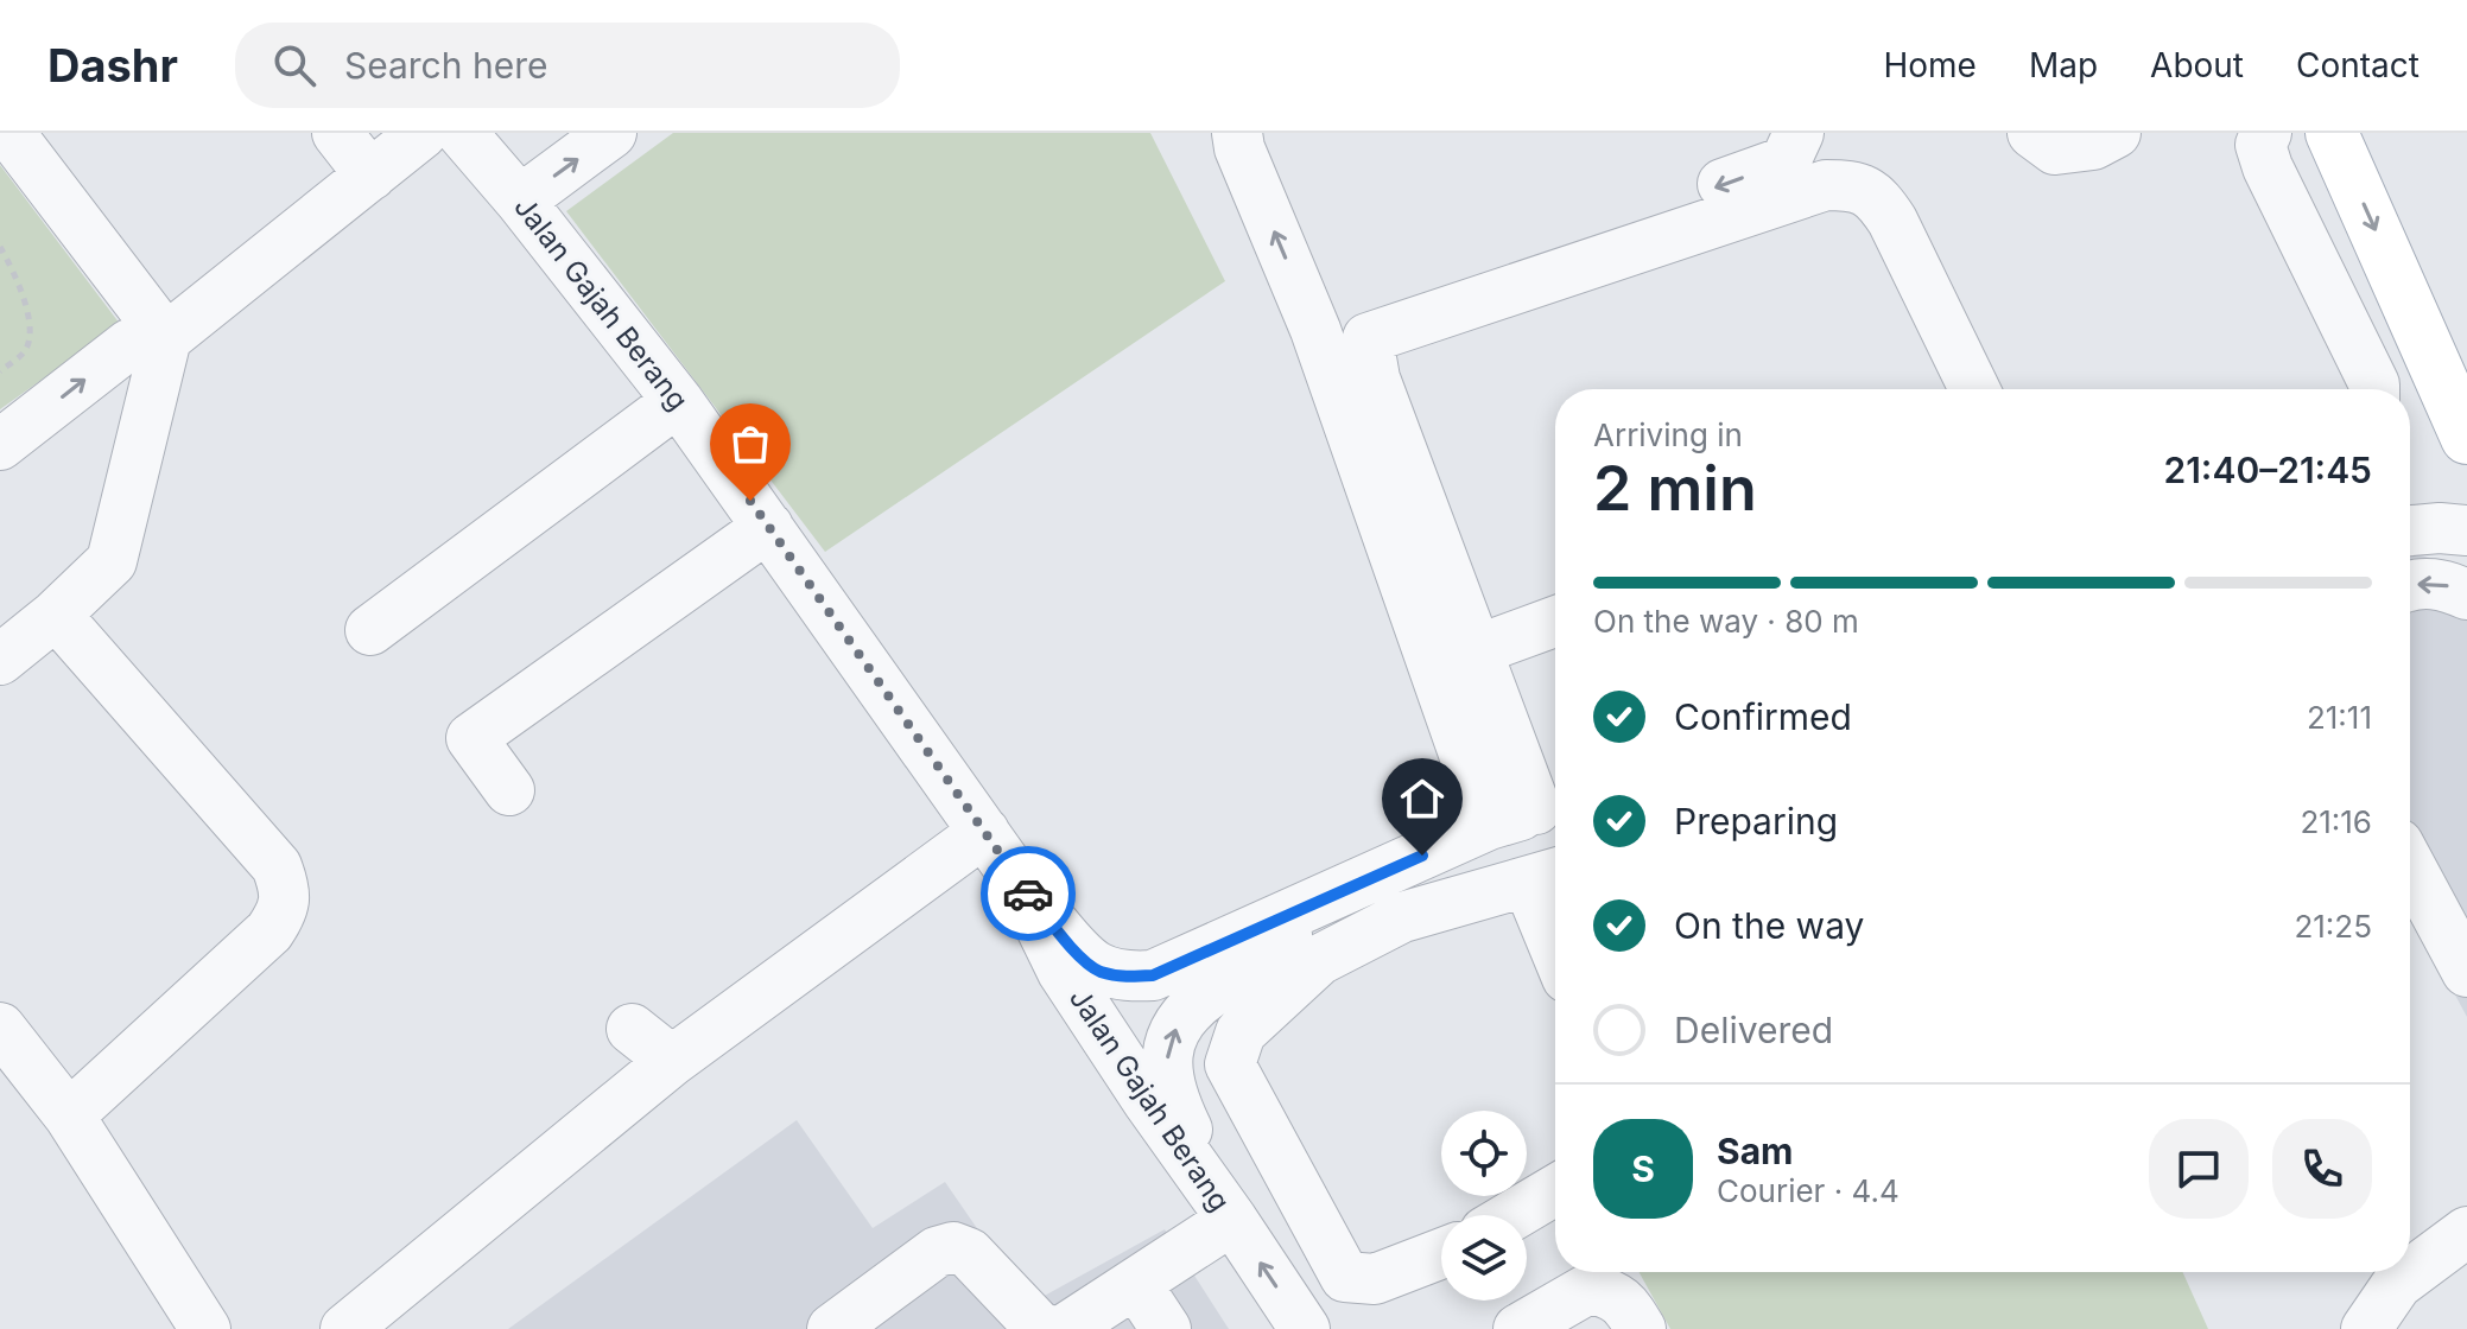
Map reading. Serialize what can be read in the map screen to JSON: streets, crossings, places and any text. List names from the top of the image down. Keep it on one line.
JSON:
{"streets":{"street":["Jalan Gajah Berang"]},"page":{"header":"Dashr","search":"Search here","nav":["Home","Map","About","Contact"],"heading":["2 min","Arriving in","21:40–21:45"],"panel":["Sam","Courier · 4.4"],"bar":"On the way · 80 m","list":[["Confirmed","21:11"],["Preparing","21:16"],["On the way","21:25"],"Delivered"],"round":"S"}}
